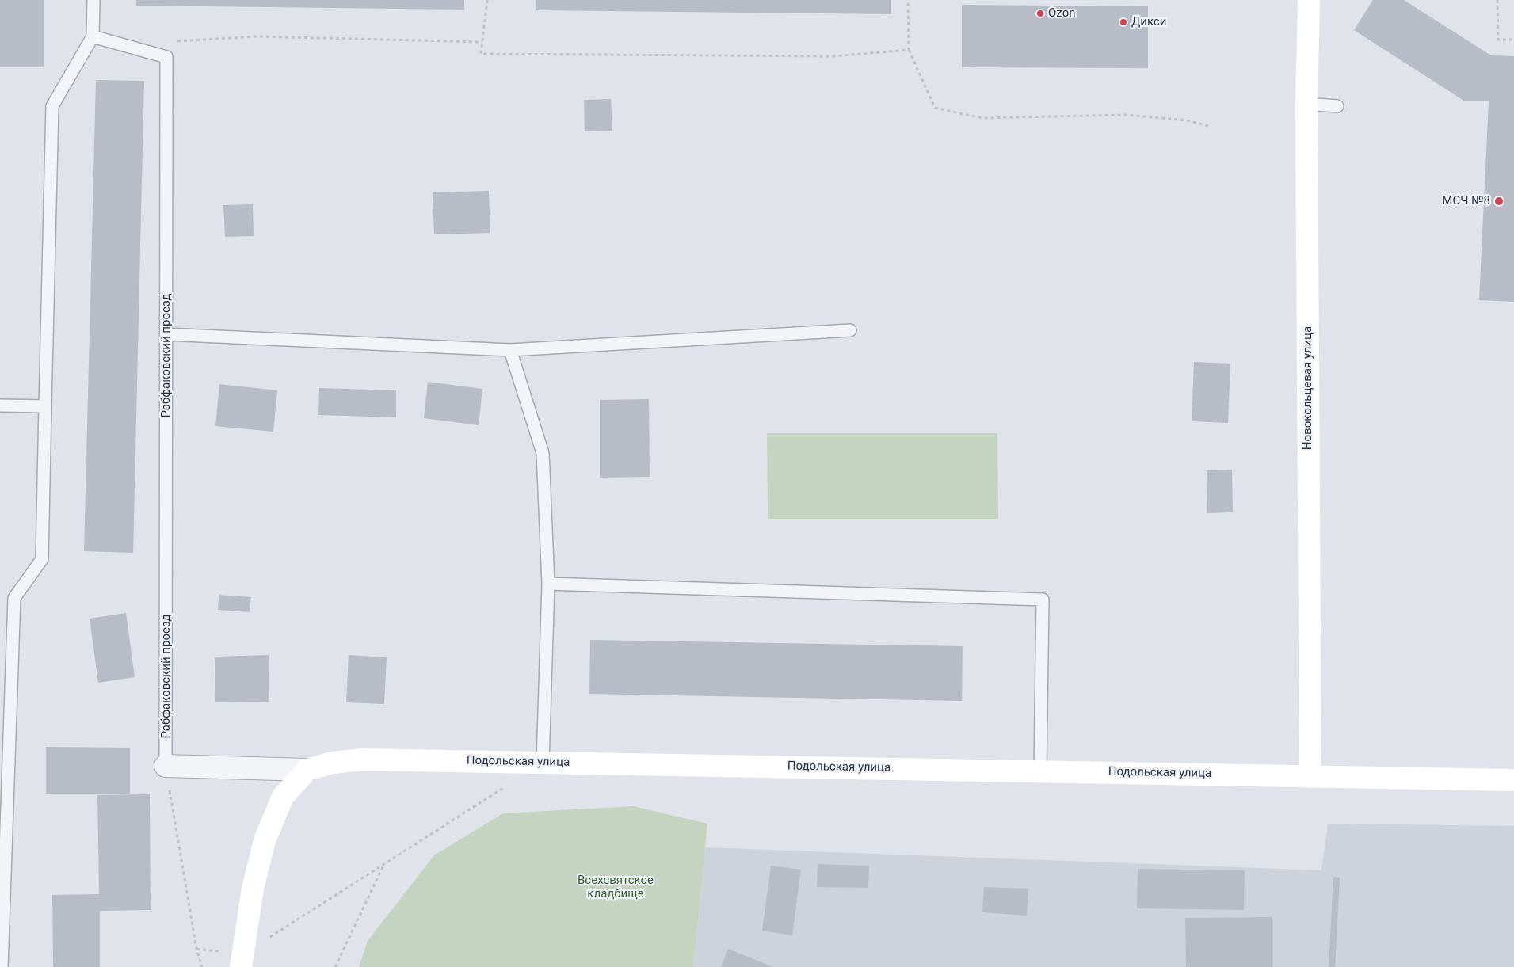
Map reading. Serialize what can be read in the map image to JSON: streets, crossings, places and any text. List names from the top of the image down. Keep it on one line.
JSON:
{"streets":{"street":["Новокольцевая улица","Подольская улица"],"lane":["Рабфаковский проезд"]},"crossings":[["Рабфаковский проезд","Подольская улица"],["Новокольцевая улица","Подольская улица"]],"parks":["Всехсвятское кладбище"],"places":["Ozon","Дикси","МСЧ №8"]}
